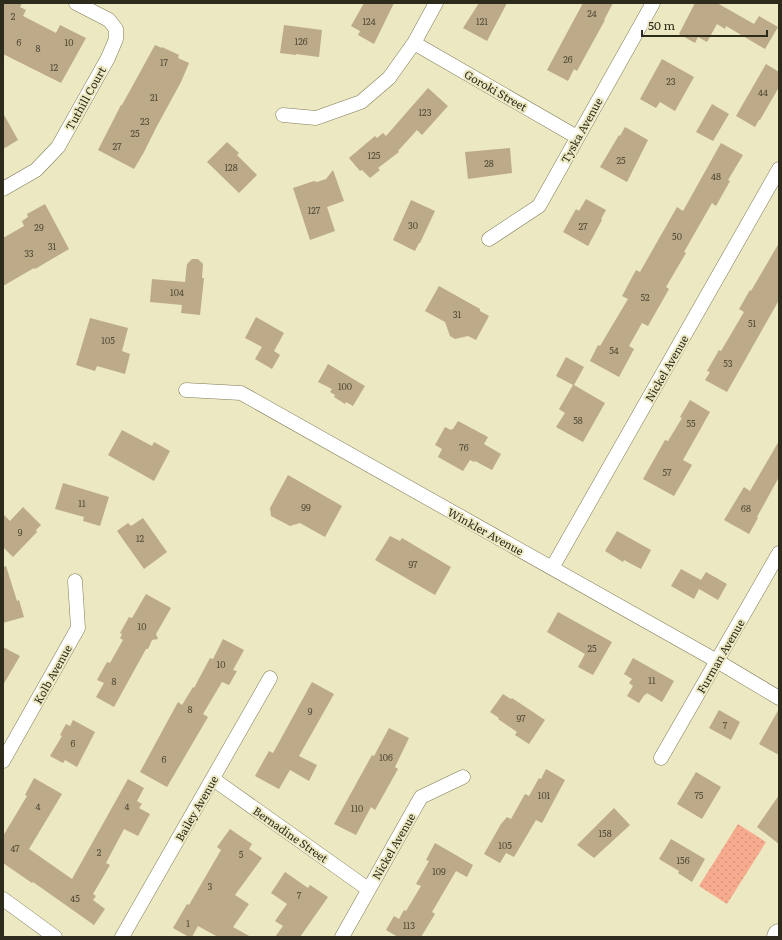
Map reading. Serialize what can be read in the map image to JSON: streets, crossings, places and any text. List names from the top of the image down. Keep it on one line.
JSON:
{"streets":{"street":["Goroki Street","Tuthill Court","Tyska Avenue","Nickel Avenue","Winkler Avenue","Furman Avenue","Kolb Avenue","Bailey Avenue","Bernadine Street"]},"crossings":[["Goroki Street","Tyska Avenue"],["Nickel Avenue","Winkler Avenue"],["Nickel Avenue","Bernadine Street"],["Winkler Avenue","Furman Avenue"],["Bailey Avenue","Bernadine Street"]],"house_numbers":["24","2","124","121","126","6","10","8","26","17","12","23","44","21","123","23","25","27","125","25","28","128","48","127","30","27","29","50","31","33","104","52","31","51","105","54","53","100","58","55","76","57","11","99","68","9","12","97","10","25","10","11","8","8","9","97","7","6","106","6","101","75","4","4","110","158","105","47","2","5","156","109","3","7","45","1","113"],"scale_bar":"50 m"}
